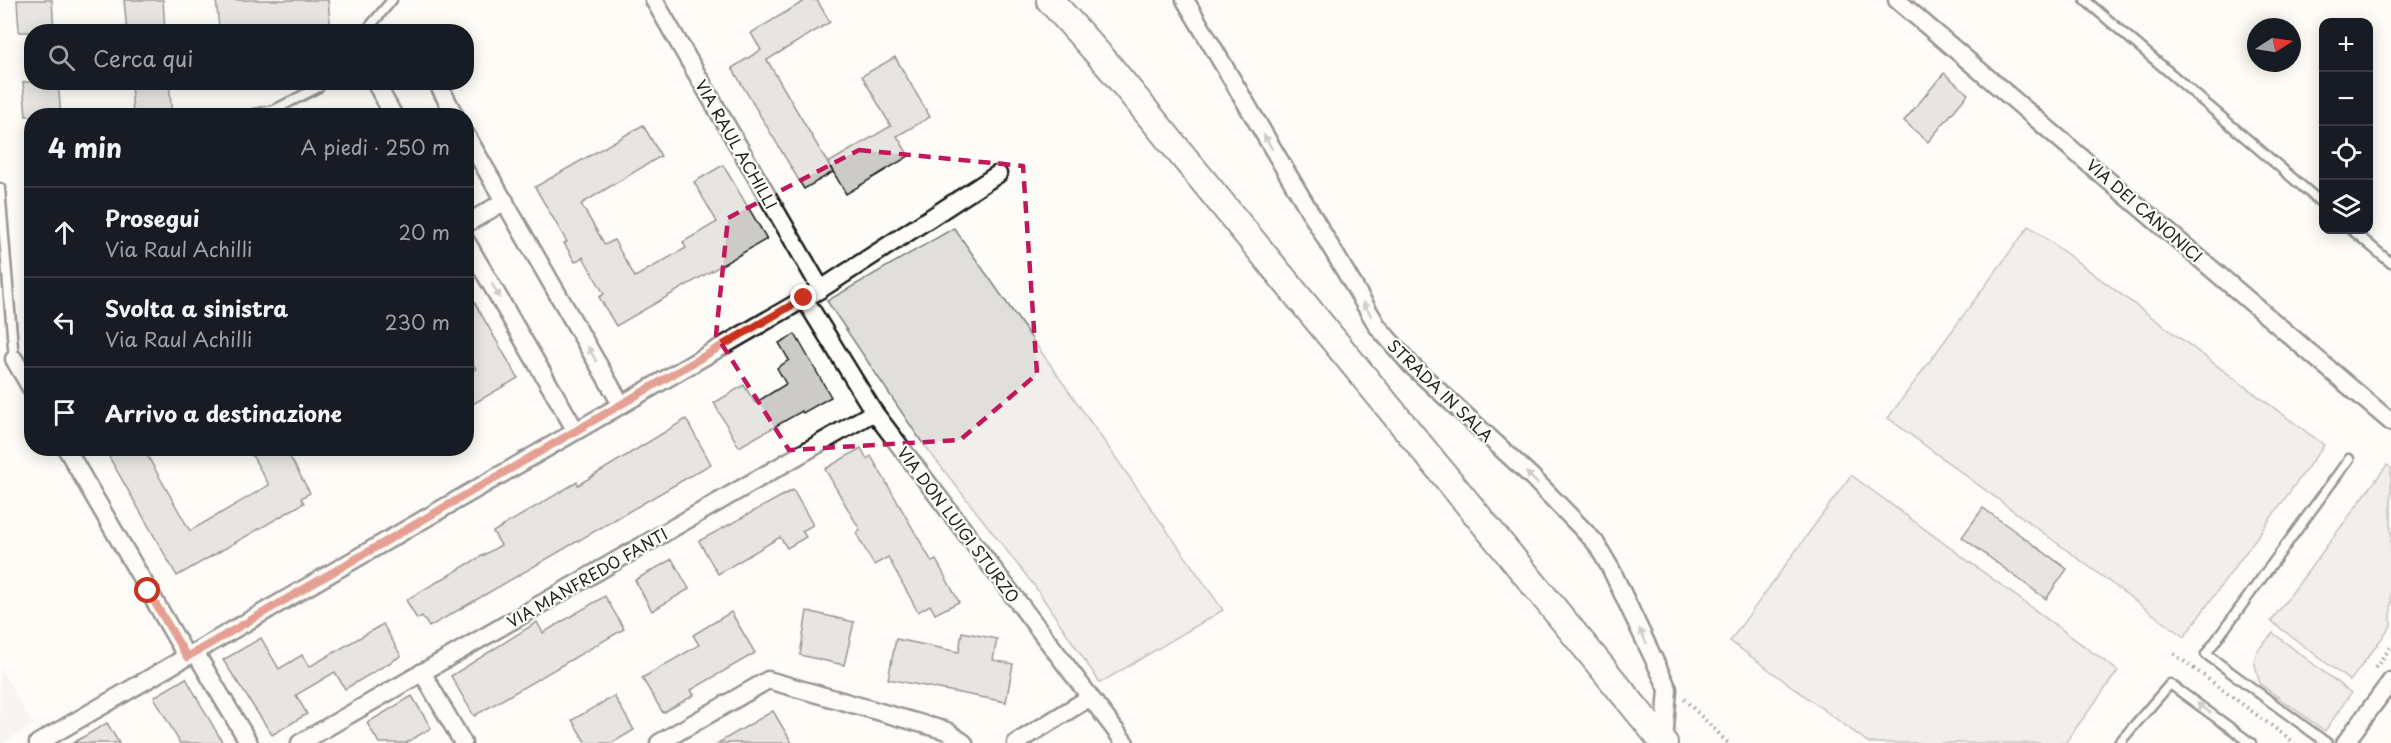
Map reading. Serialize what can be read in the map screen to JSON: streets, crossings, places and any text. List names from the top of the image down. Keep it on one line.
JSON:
{"streets":{"street":["VIA RAUL ACHILLI","VIA DEI CANONICI","STRADA IN SALA","VIA DON LUIGI STURZO","VIA MANFREDO FANTI"]},"crossings":[["VIA DON LUIGI STURZO","VIA MANFREDO FANTI"]],"one_way":["STRADA IN SALA"],"north":"right","page":{"map_buttons":["+","−"],"search":"Cerca qui","heading":["4 min","A piedi · 250 m"],"list":[["Prosegui","Via Raul Achilli","20 m"],["Svolta a sinistra","Via Raul Achilli","230 m"],"Arrivo a destinazione"]}}
